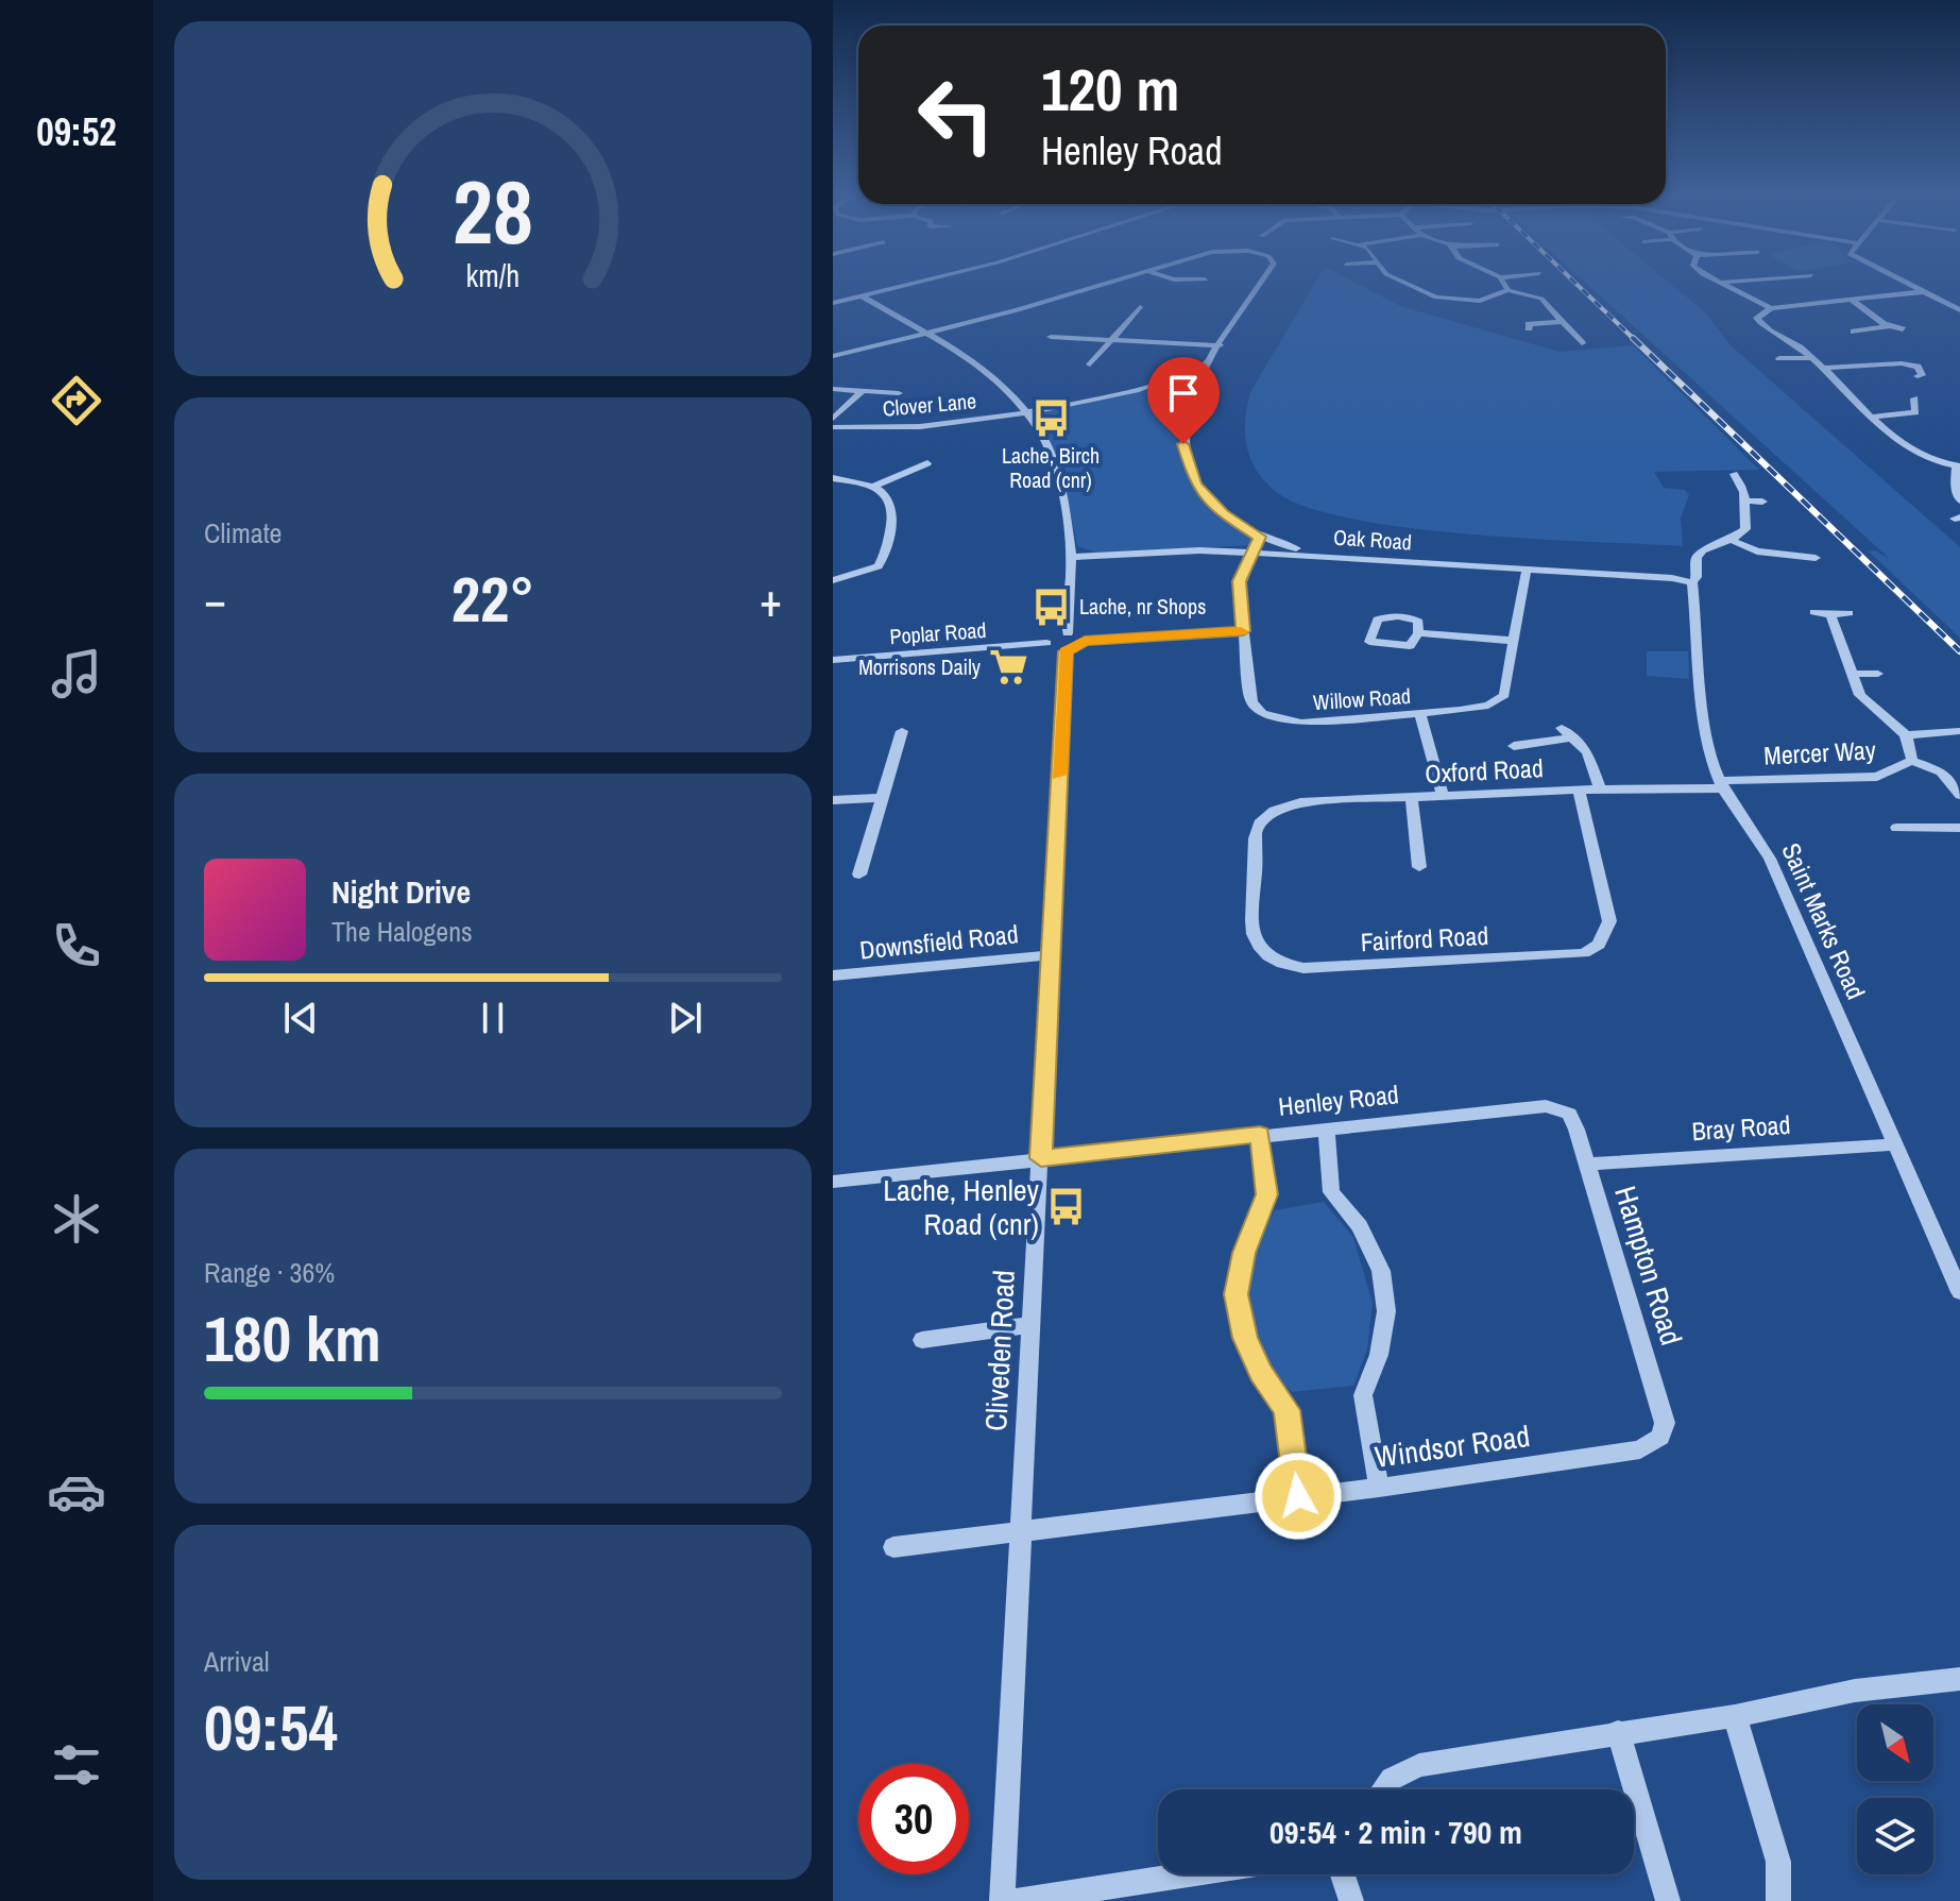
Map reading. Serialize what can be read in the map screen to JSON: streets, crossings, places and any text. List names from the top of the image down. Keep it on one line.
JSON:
{"streets":{"street":["Clover Lane","Oak Road","Poplar Road","Willow Road","Mercer Way","Oxford Road","Saint Marks Road","Fairford Road","Downsfield Road","Henley Road","Bray Road","Hampton Road","Cliveden Road","Windsor Road"]},"crossings":[["Oak Road","Willow Road"],["Oak Road","Saint Marks Road"],["Mercer Way","Oxford Road"],["Mercer Way","Saint Marks Road"],["Oxford Road","Saint Marks Road"],["Oxford Road","Fairford Road"],["Saint Marks Road","Bray Road"],["Downsfield Road","Cliveden Road"],["Henley Road","Hampton Road"],["Henley Road","Cliveden Road"],["Bray Road","Hampton Road"],["Hampton Road","Windsor Road"],["Cliveden Road","Windsor Road"]],"places":{"bus stop":["Lache, Birch Road (cnr)","Lache, nr Shops","Lache, Henley Road (cnr)"],"supermarket":["Morrisons Daily"]},"north":"bottom right","page":{"tabs":"09:52","turn":["120 m","Henley Road"],"tile":["Climate",["Range · 36%","180 km"],["Arrival","09:54"]],"heat":["−","22°","+"],"song":["Night Drive","The Halogens"],"limit":"30","trip":"09:54 · 2 min · 790 m","gauge":["28","km/h"]}}
